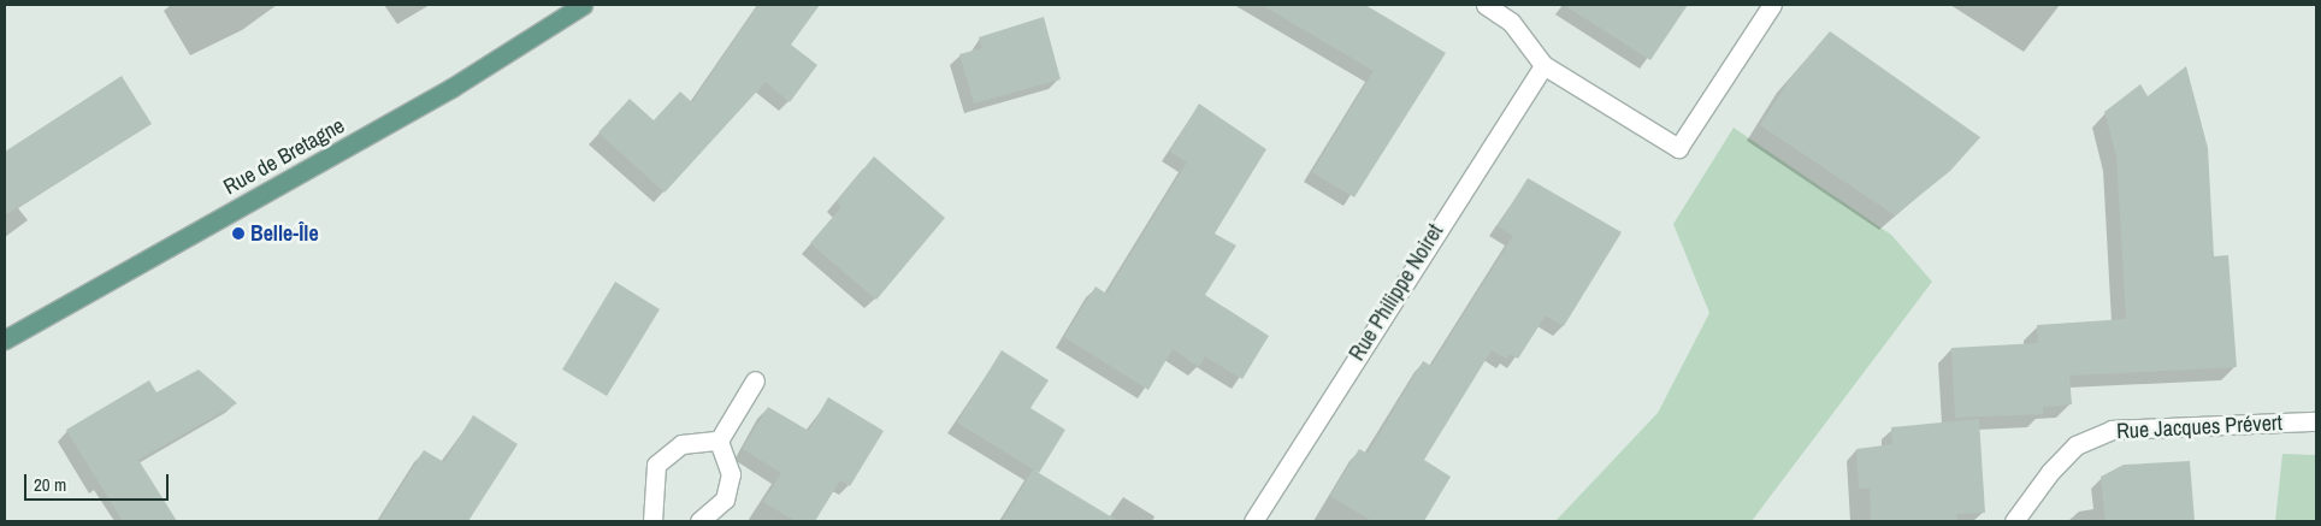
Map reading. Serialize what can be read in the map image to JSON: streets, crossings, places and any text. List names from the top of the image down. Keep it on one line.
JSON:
{"streets":{"main road":["Rue de Bretagne"],"street":["Rue Philippe Noiret","Rue Jacques Prévert"]},"places":["Belle-Île"],"scale_bar":"20 m"}
